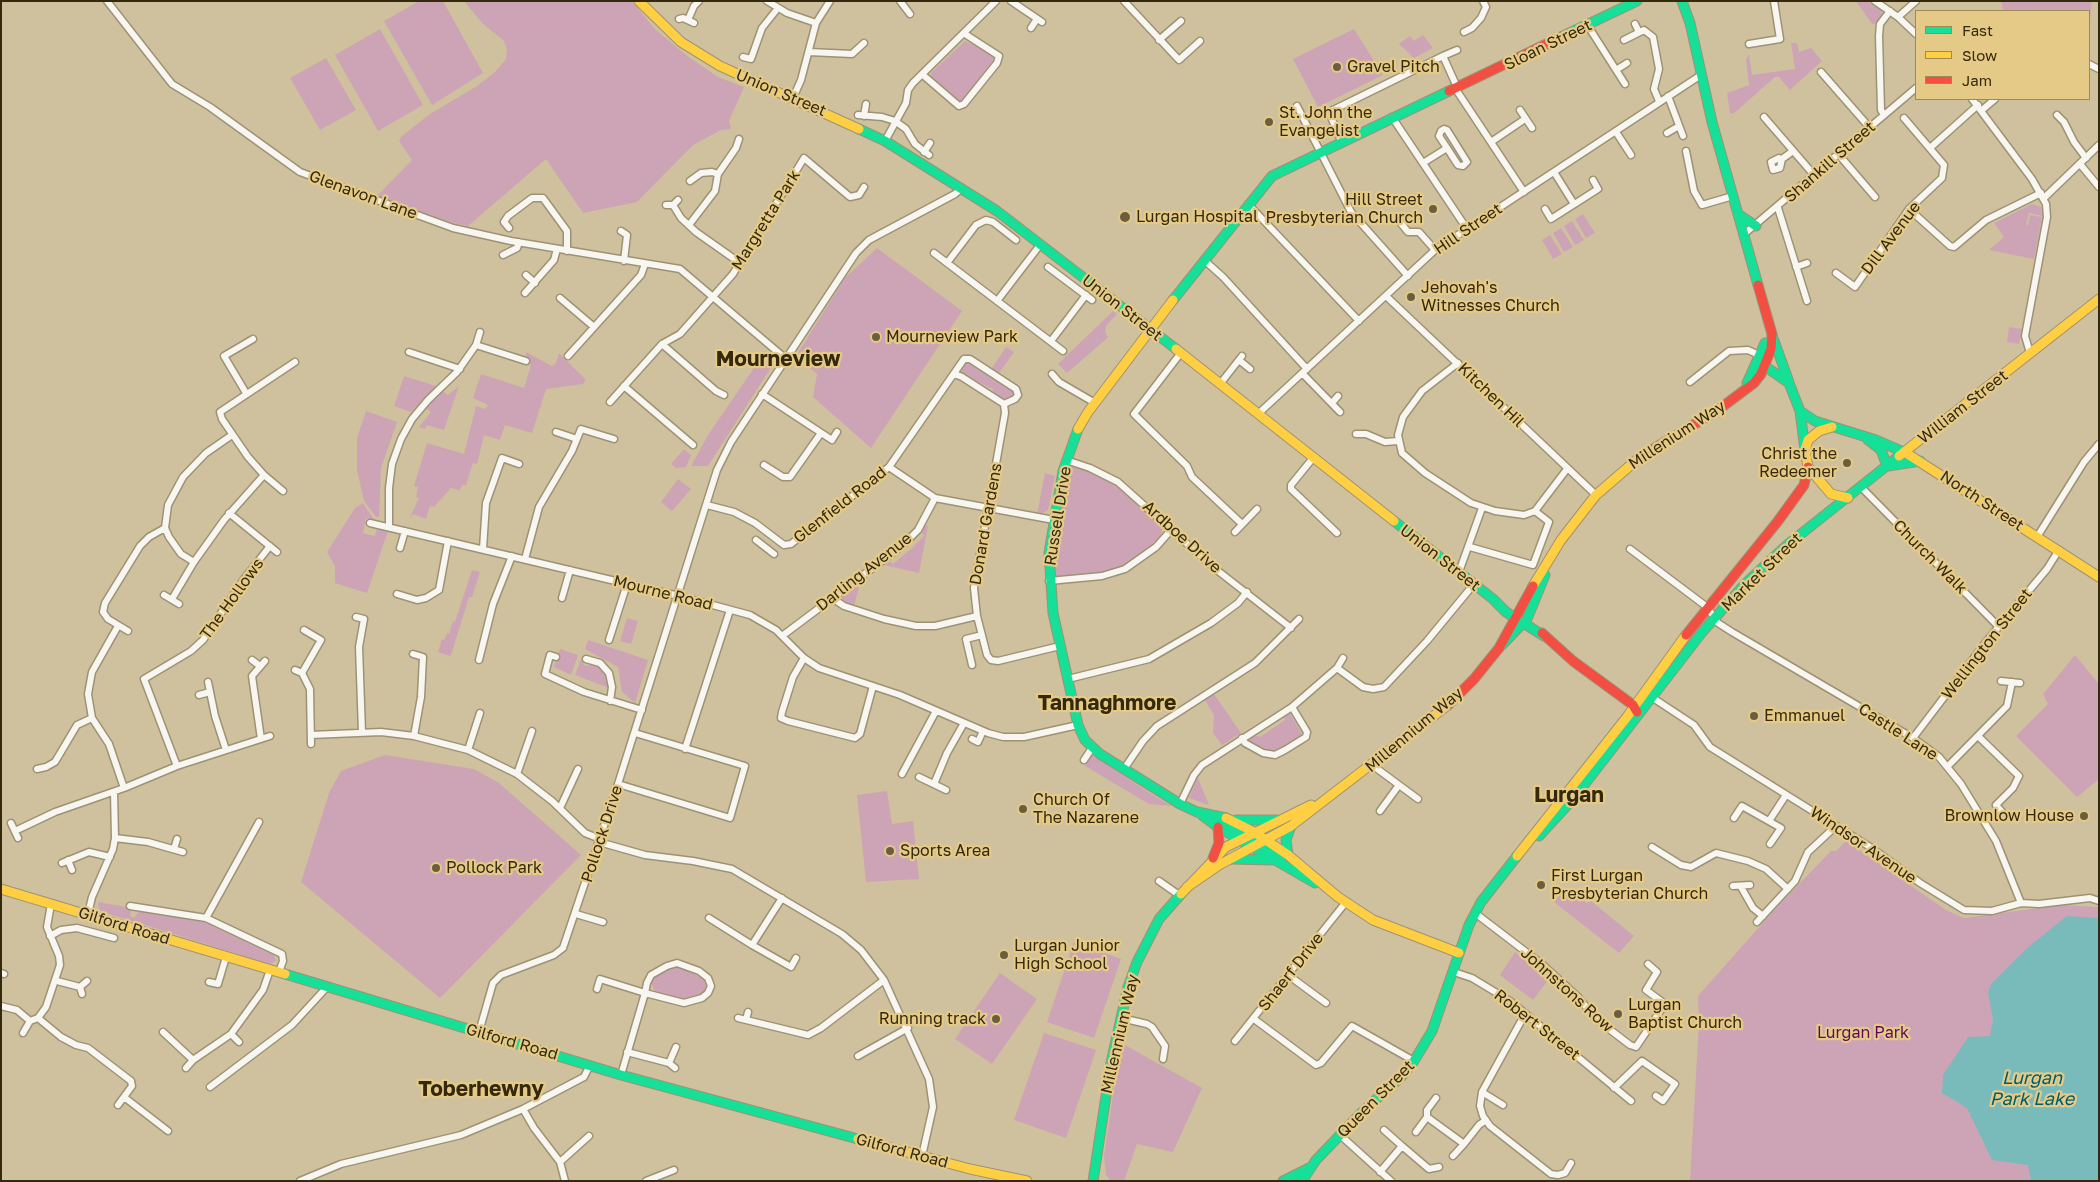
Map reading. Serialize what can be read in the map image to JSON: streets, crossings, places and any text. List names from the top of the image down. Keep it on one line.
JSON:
{"streets":{"main road":["Sloan Street","Union Street","William Street","Millenium Way","North Street","Russell Drive","Market Street","Millennium Way","Gilford Road","Queen Street"],"street":["Shankill Street","Glenavon Lane","Margretta Park","Hill Street","Dill Avenue","Kitchen Hil","Glenfield Road","Donard Gardens","Ardboe Drive","Church Walk","Darling Avenue","Mourne Road","The Hollows","Wellington Street","Castle Lane","Pollock Drive","Windsor Avenue","Shaerf Drive","Johnstons Row","Robert Street"]},"crossings":[["Sloan Street","Union Street"],["Sloan Street","Russell Drive"],["Union Street","Hill Street"],["Union Street","Russell Drive"],["Union Street","Market Street"],["Union Street","Millennium Way"],["Union Street","Pollock Drive"],["Glenavon Lane","Margretta Park"],["Hill Street","Kitchen Hil"],["Kitchen Hil","Millenium Way"],["Kitchen Hil","Millennium Way"],["William Street","North Street"],["William Street","Market Street"],["Millenium Way","Millennium Way"],["North Street","Church Walk"],["North Street","Market Street"],["North Street","Wellington Street"],["Glenfield Road","Donard Gardens"],["Glenfield Road","Pollock Drive"],["Russell Drive","Donard Gardens"],["Russell Drive","Ardboe Drive"],["Russell Drive","Mourne Road"],["Church Walk","Market Street"],["Church Walk","Wellington Street"],["Darling Avenue","Mourne Road"],["Market Street","Castle Lane"],["Market Street","Windsor Avenue"],["Market Street","Queen Street"],["Mourne Road","Pollock Drive"],["Wellington Street","Castle Lane"],["Castle Lane","Windsor Avenue"],["Pollock Drive","Gilford Road"],["Johnstons Row","Queen Street"],["Robert Street","Queen Street"]],"districts":["Mourneview","Tannaghmore","Lurgan","Toberhewny"],"water":["Lurgan Park Lake"],"parks":["Lurgan Park"],"places":["Gravel Pitch","St. John the Evangelist","Hill Street Presbyterian Church","Lurgan Hospital","Jehovah's Witnesses Church","Mourneview Park","Christ the Redeemer","Emmanuel","Church Of The Nazarene","Brownlow House","Sports Area","Pollock Park","First Lurgan Presbyterian Church","Lurgan Junior High School","Lurgan Baptist Church","Running track"],"legend":["Fast","Slow","Jam"]}
